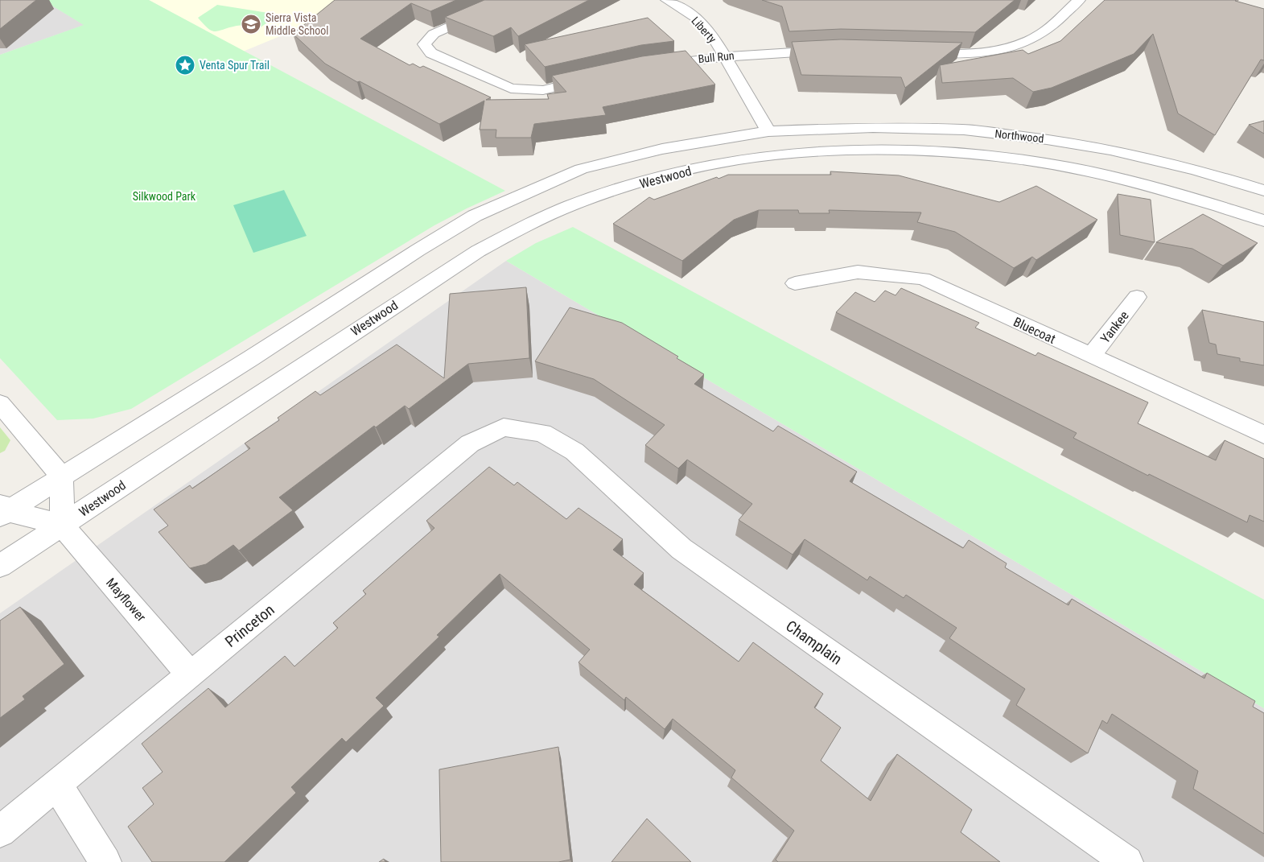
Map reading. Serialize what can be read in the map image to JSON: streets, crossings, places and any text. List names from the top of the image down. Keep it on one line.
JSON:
{"streets":{"street":["Liberty","Bull Run","Northwood","Westwood","Yankee","Bluecoat","Mayflower","Princeton","Champlain"]},"crossings":[["Liberty","Bull Run"],["Liberty","Northwood"],["Liberty","Westwood"],["Northwood","Westwood"],["Westwood","Mayflower"],["Yankee","Bluecoat"],["Mayflower","Princeton"],["Princeton","Champlain"]],"parks":["Silkwood Park"],"places":{"school or university":["Sierra Vista Middle School"],"place":["Venta Spur Trail"]}}
